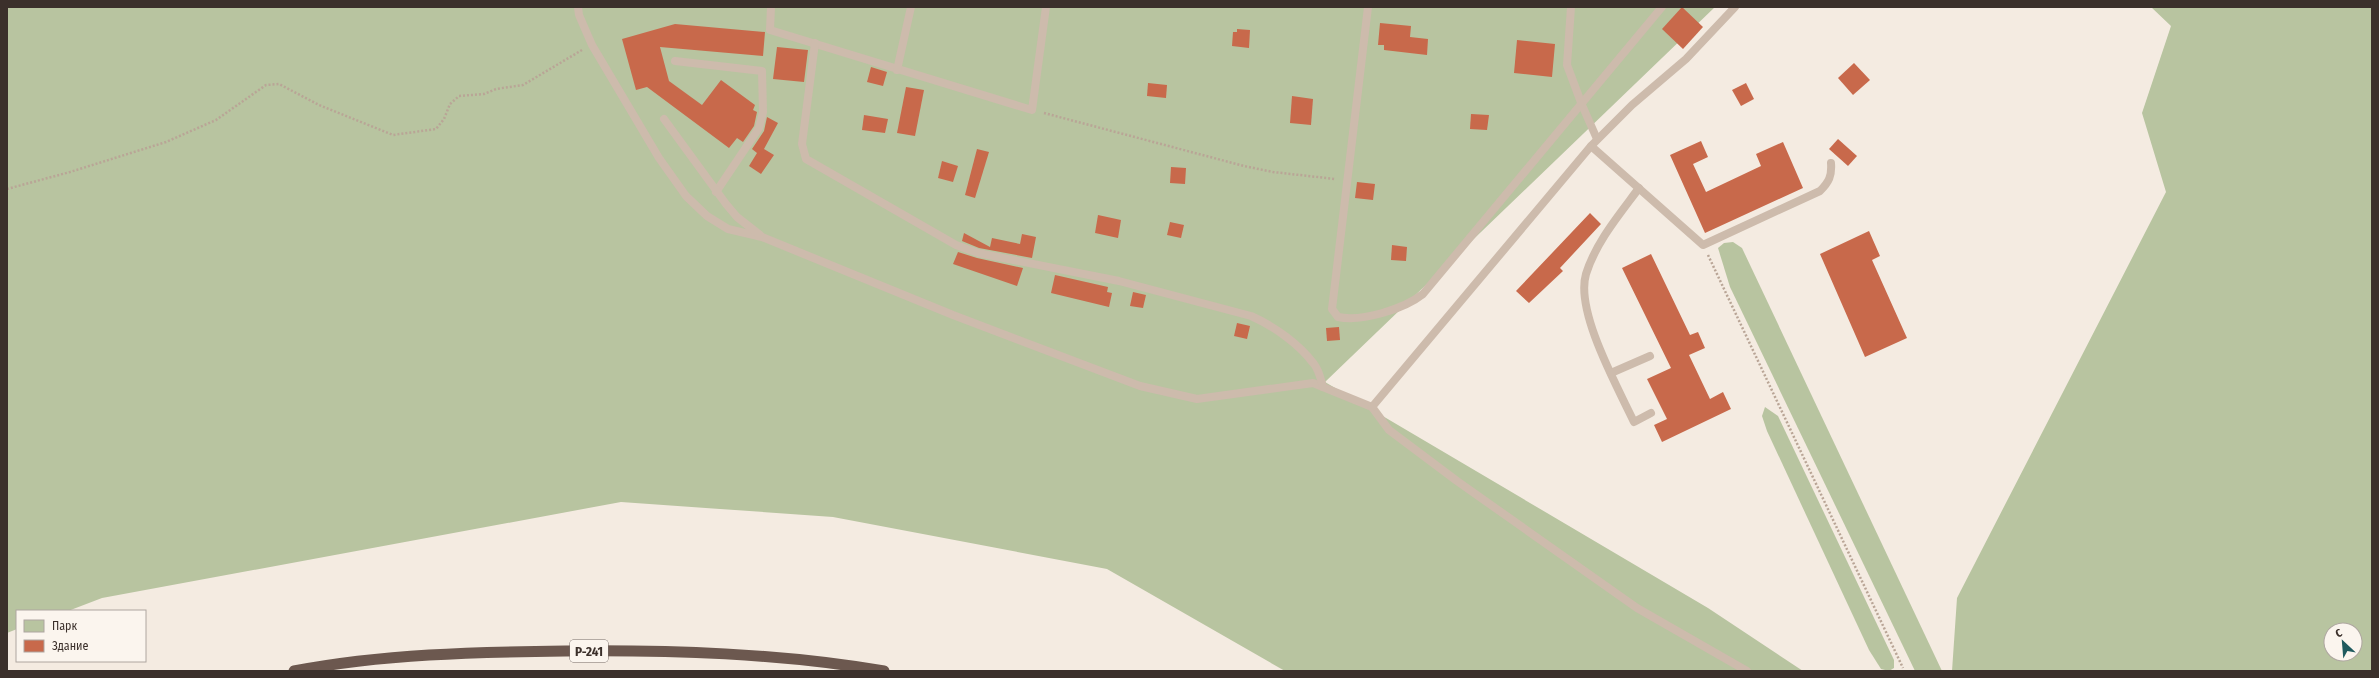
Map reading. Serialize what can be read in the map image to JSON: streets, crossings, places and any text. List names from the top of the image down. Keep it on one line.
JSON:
{"streets":{"highway":["Р-241"]},"legend":["Парк","Здание"],"north":"top left"}
